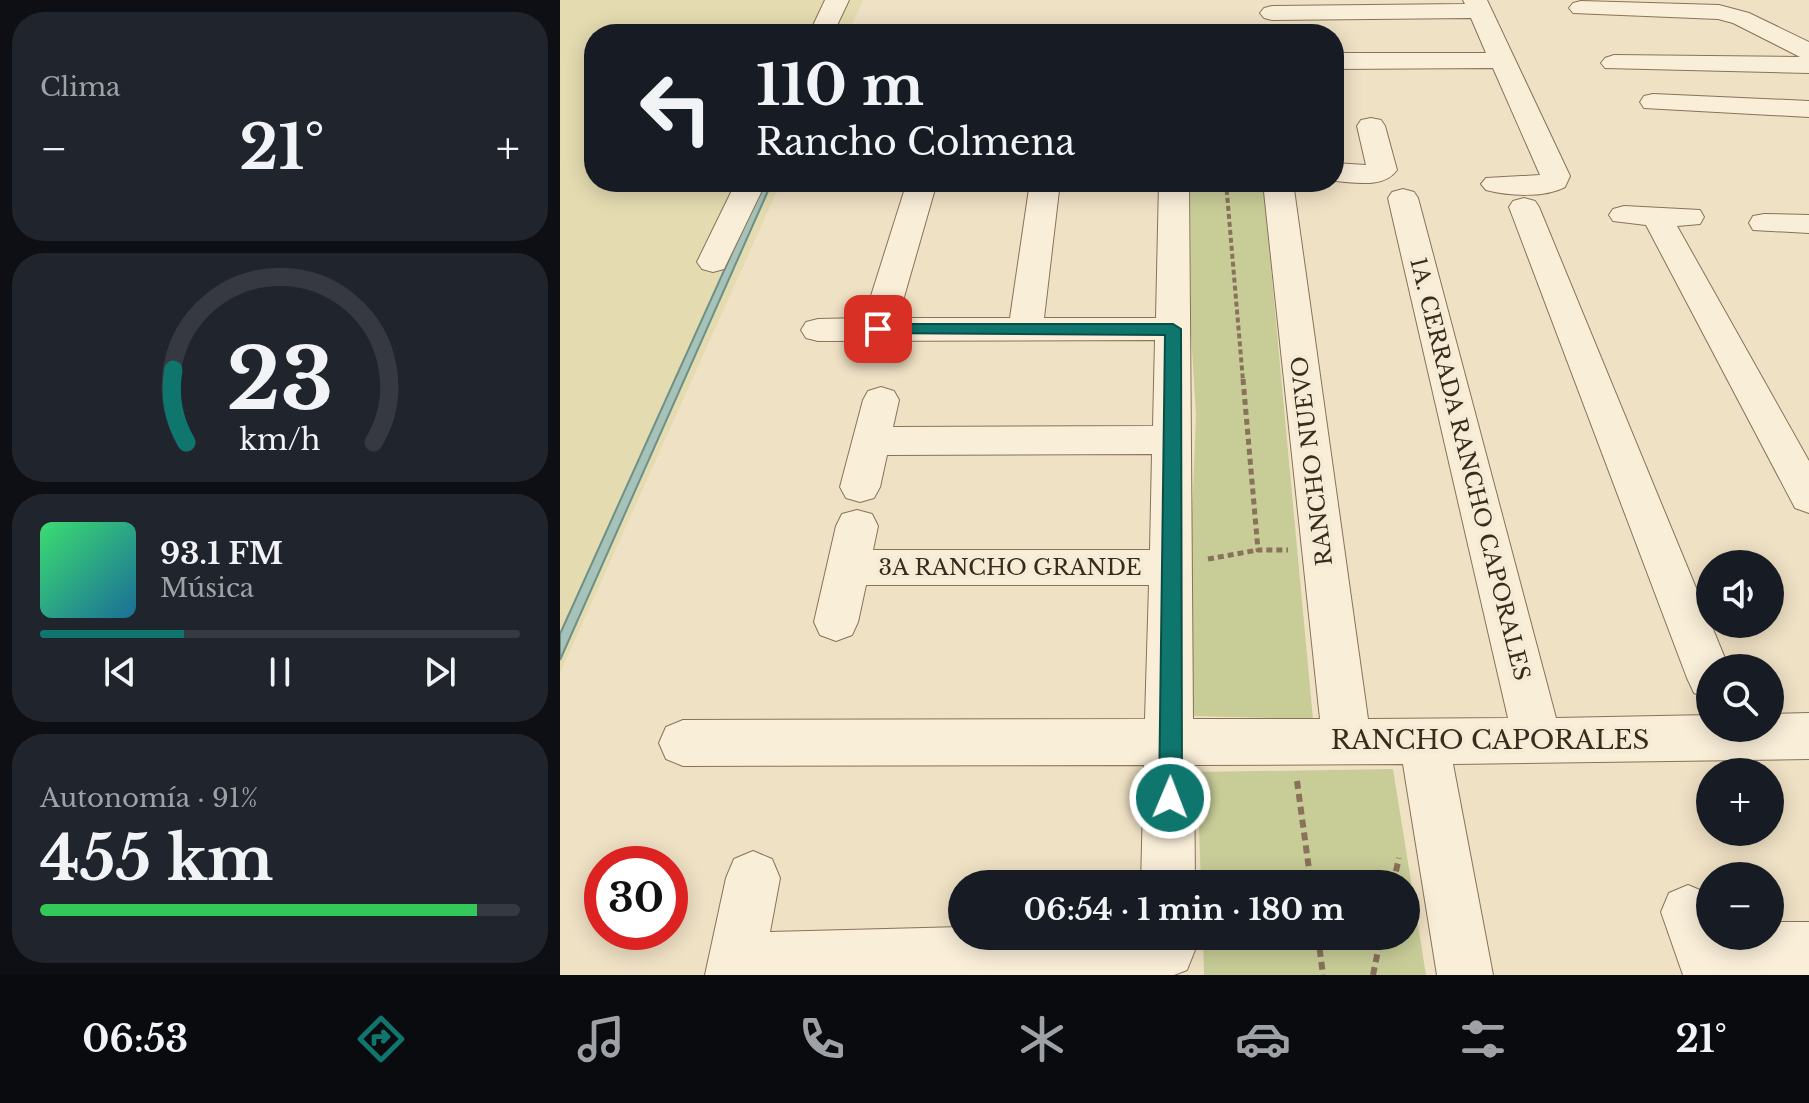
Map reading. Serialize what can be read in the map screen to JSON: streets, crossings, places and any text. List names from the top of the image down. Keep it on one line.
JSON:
{"streets":{"street":["RANCHO NUEVO","1A. CERRADA RANCHO CAPORALES","3A RANCHO GRANDE","RANCHO CAPORALES"]},"crossings":[["RANCHO NUEVO","RANCHO CAPORALES"],["1A. CERRADA RANCHO CAPORALES","RANCHO CAPORALES"]],"page":{"tile":["Clima",["Autonomía · 91%","455 km"]],"turn":["110 m","Rancho Colmena"],"heat":["−","21°","+"],"song":["93.1 FM","Música"],"map_buttons":["+","−"],"limit":"30","trip":"06:54 · 1 min · 180 m","tabs":["06:53","21°"],"gauge":["23","km/h"]}}
